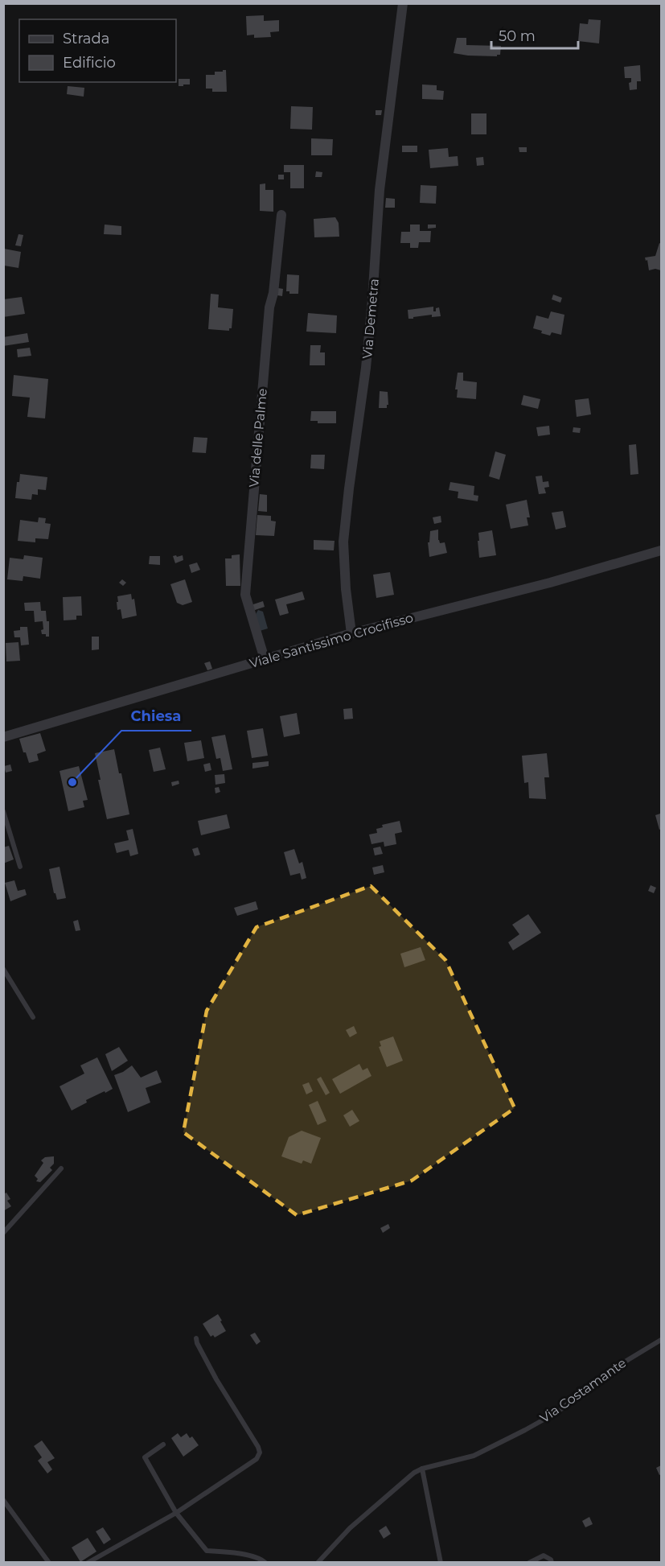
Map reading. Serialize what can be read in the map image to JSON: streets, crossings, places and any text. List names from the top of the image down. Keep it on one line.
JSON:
{"streets":{"street":["Via Demetra","Via delle Palme","Viale Santissimo Crocifisso"],"lane":["Via Costamante"]},"crossings":[["Via Demetra","Viale Santissimo Crocifisso"],["Via delle Palme","Viale Santissimo Crocifisso"]],"places":["Chiesa"],"legend":["Strada","Edificio"],"scale_bar":"50 m"}
